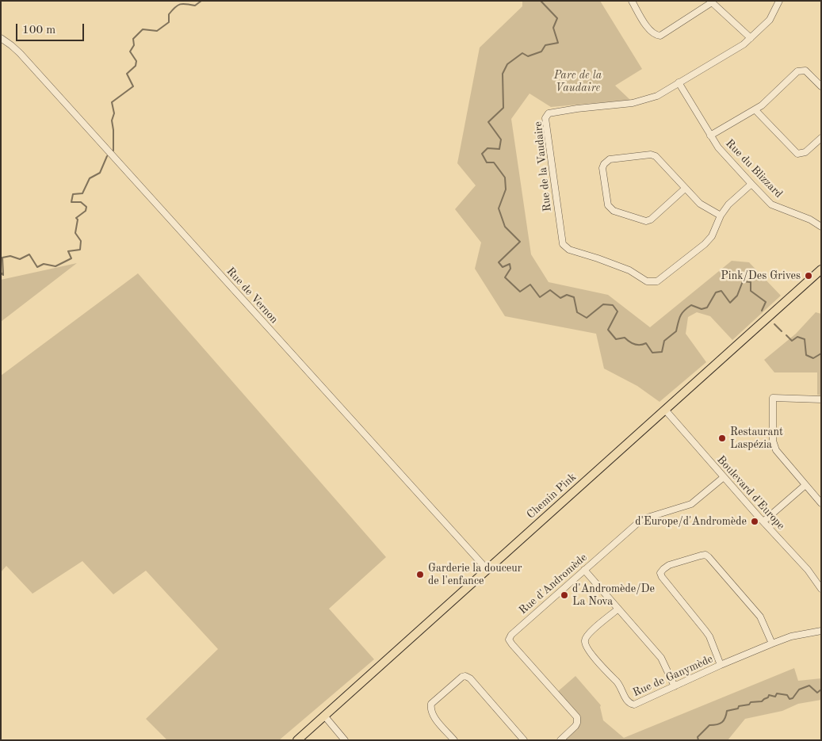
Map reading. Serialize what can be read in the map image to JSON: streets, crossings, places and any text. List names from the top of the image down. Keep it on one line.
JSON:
{"streets":{"main road":["Chemin Pink"],"street":["Rue de la Vaudaire","Rue du Blizzard","Rue de Vernon","Boulevard d'Europe","Rue d'Andromède","Rue de Ganymède"]},"crossings":[["Rue de la Vaudaire","Rue du Blizzard"],["Rue de Vernon","Chemin Pink"],["Boulevard d'Europe","Chemin Pink"],["Boulevard d'Europe","Rue d'Andromède"]],"parks":["Parc de la Vaudaire"],"places":["Pink/Des Grives","Restaurant Laspézia","d'Europe/d'Andromède","Garderie la douceur de l'enfance","d'Andromède/De La Nova"],"scale_bar":"100 m"}
